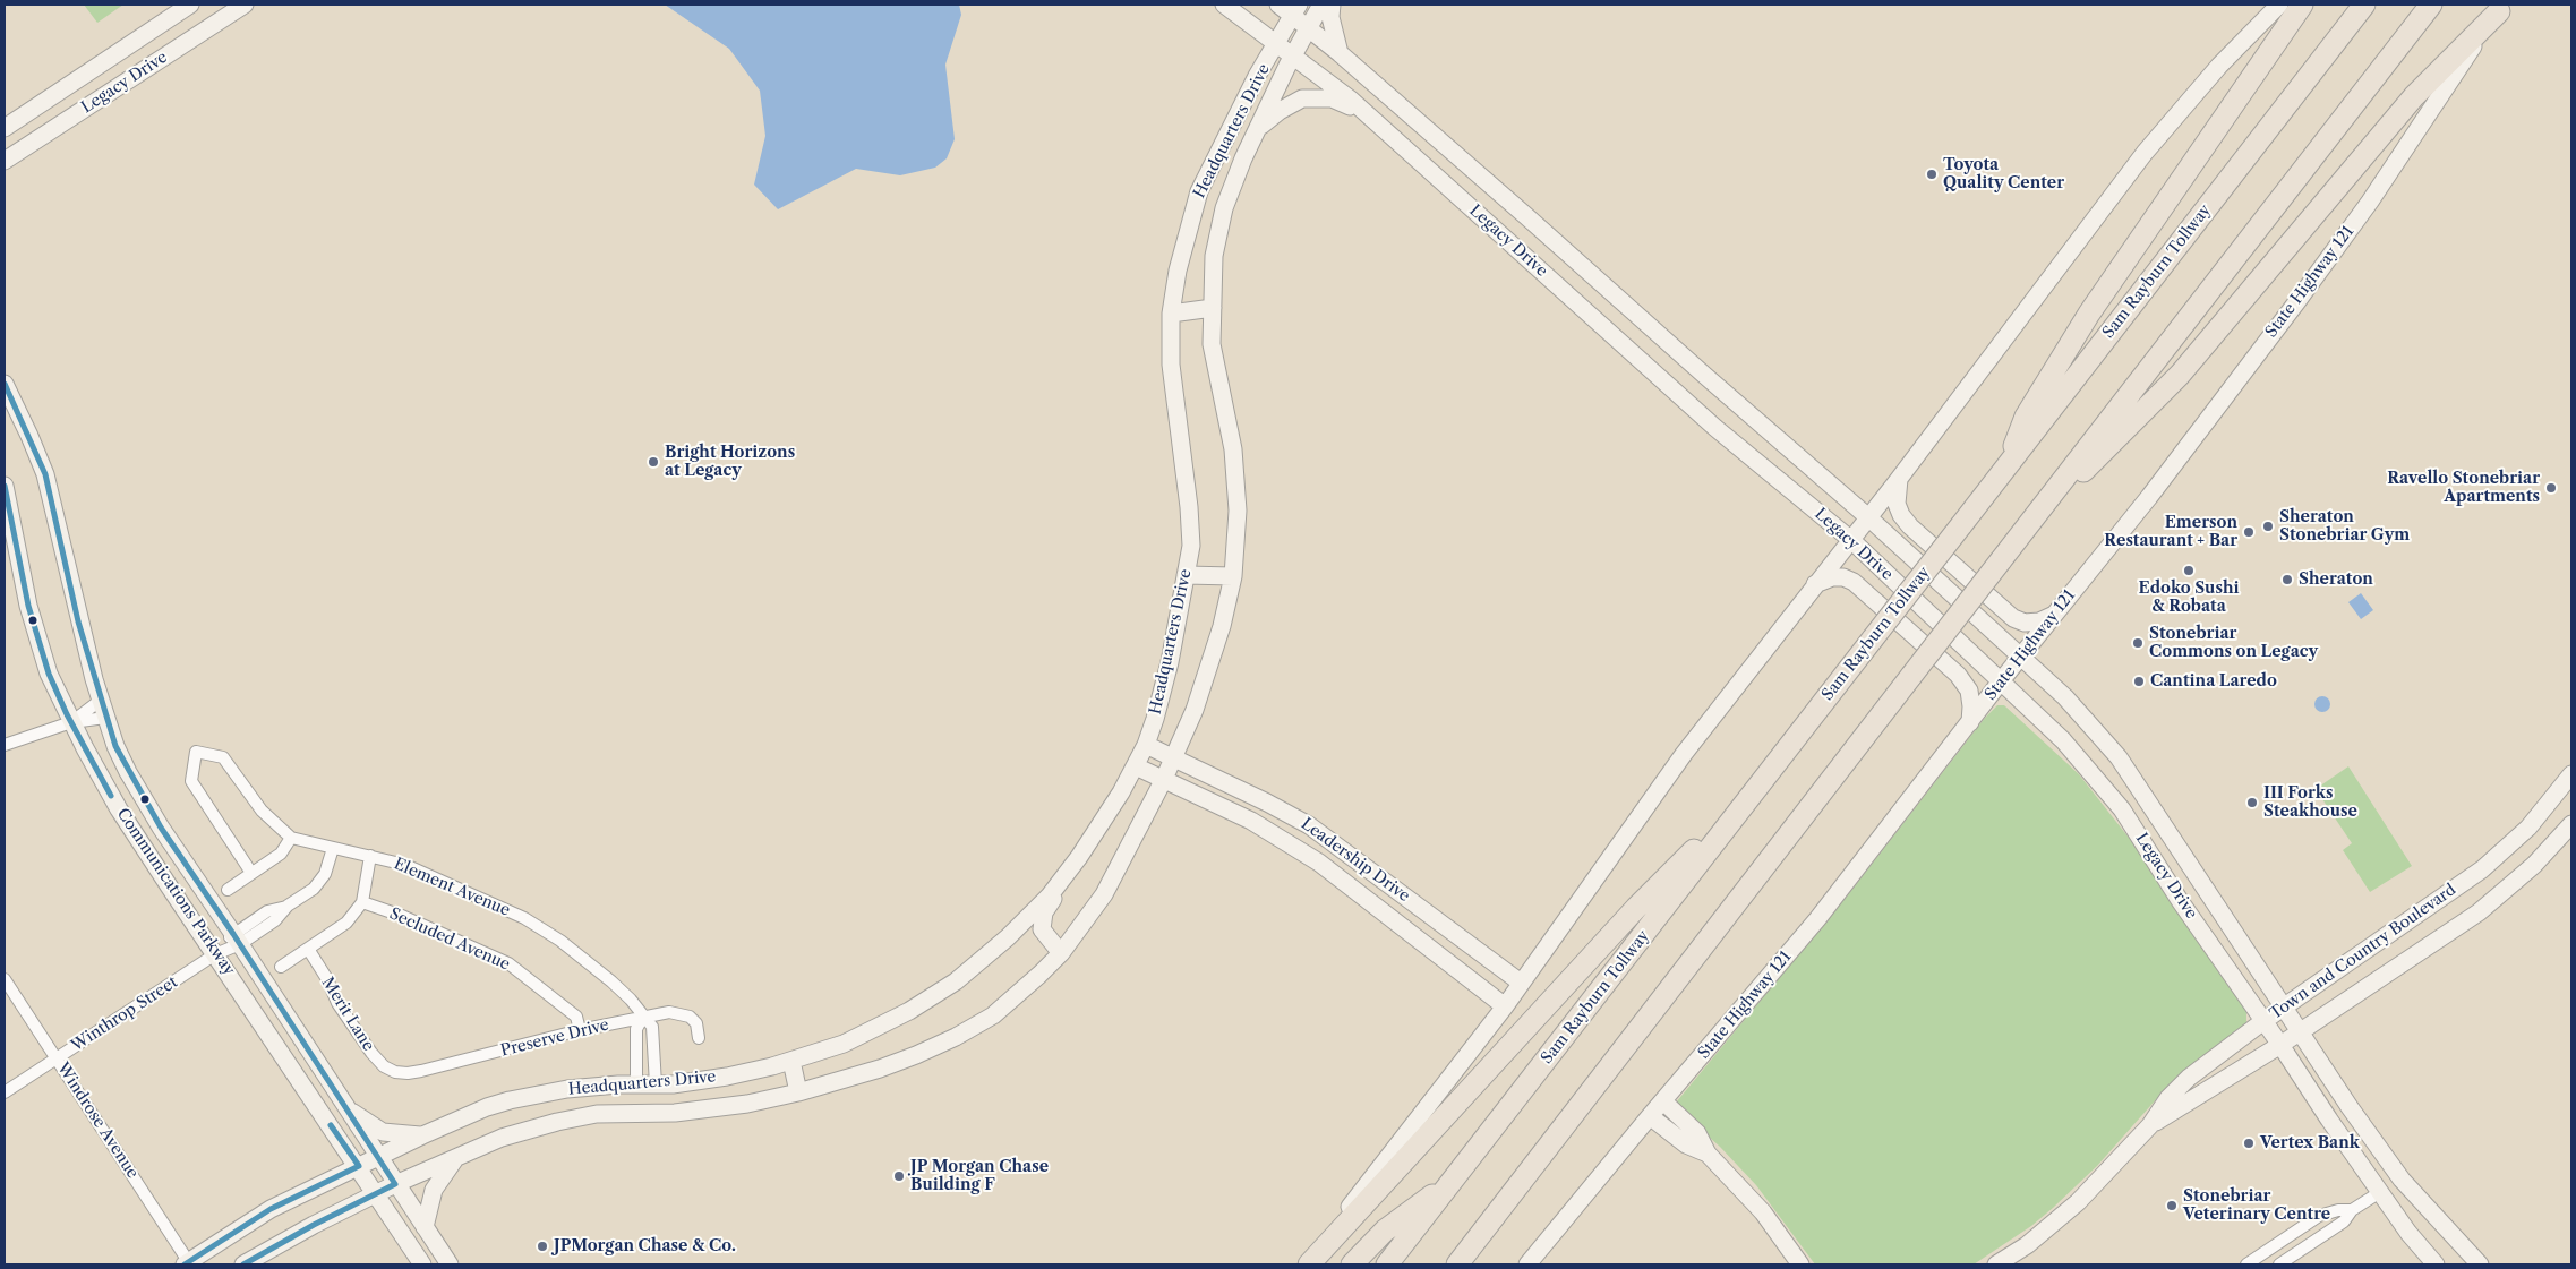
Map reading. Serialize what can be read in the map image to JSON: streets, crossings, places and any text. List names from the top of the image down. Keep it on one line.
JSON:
{"streets":{"highway":["Sam Rayburn Tollway"],"main road":["Legacy Drive","Headquarters Drive","State Highway 121","Leadership Drive","Communications Parkway","Town and Country Boulevard"],"street":["Element Avenue","Secluded Avenue","Winthrop Street","Merit Lane","Preserve Drive","Windrose Avenue"]},"crossings":[["Legacy Drive","Headquarters Drive"],["Legacy Drive","State Highway 121"],["Legacy Drive","Town and Country Boulevard"],["Headquarters Drive","Leadership Drive"],["Headquarters Drive","Element Avenue"],["Headquarters Drive","Communications Parkway"],["Headquarters Drive","Windrose Avenue"],["Element Avenue","Winthrop Street"],["Element Avenue","Preserve Drive"],["Communications Parkway","Winthrop Street"],["Secluded Avenue","Preserve Drive"],["Winthrop Street","Windrose Avenue"],["Merit Lane","Preserve Drive"]],"places":["Toyota Quality Center","Bright Horizons at Legacy","Ravello Stonebriar Apartments","Sheraton Stonebriar Gym","Emerson Restaurant + Bar","Edoko Sushi & Robata","Sheraton","Stonebriar Commons on Legacy","Cantina Laredo","III Forks Steakhouse","Vertex Bank","JP Morgan Chase Building F","Stonebriar Veterinary Centre","JPMorgan Chase & Co."]}
